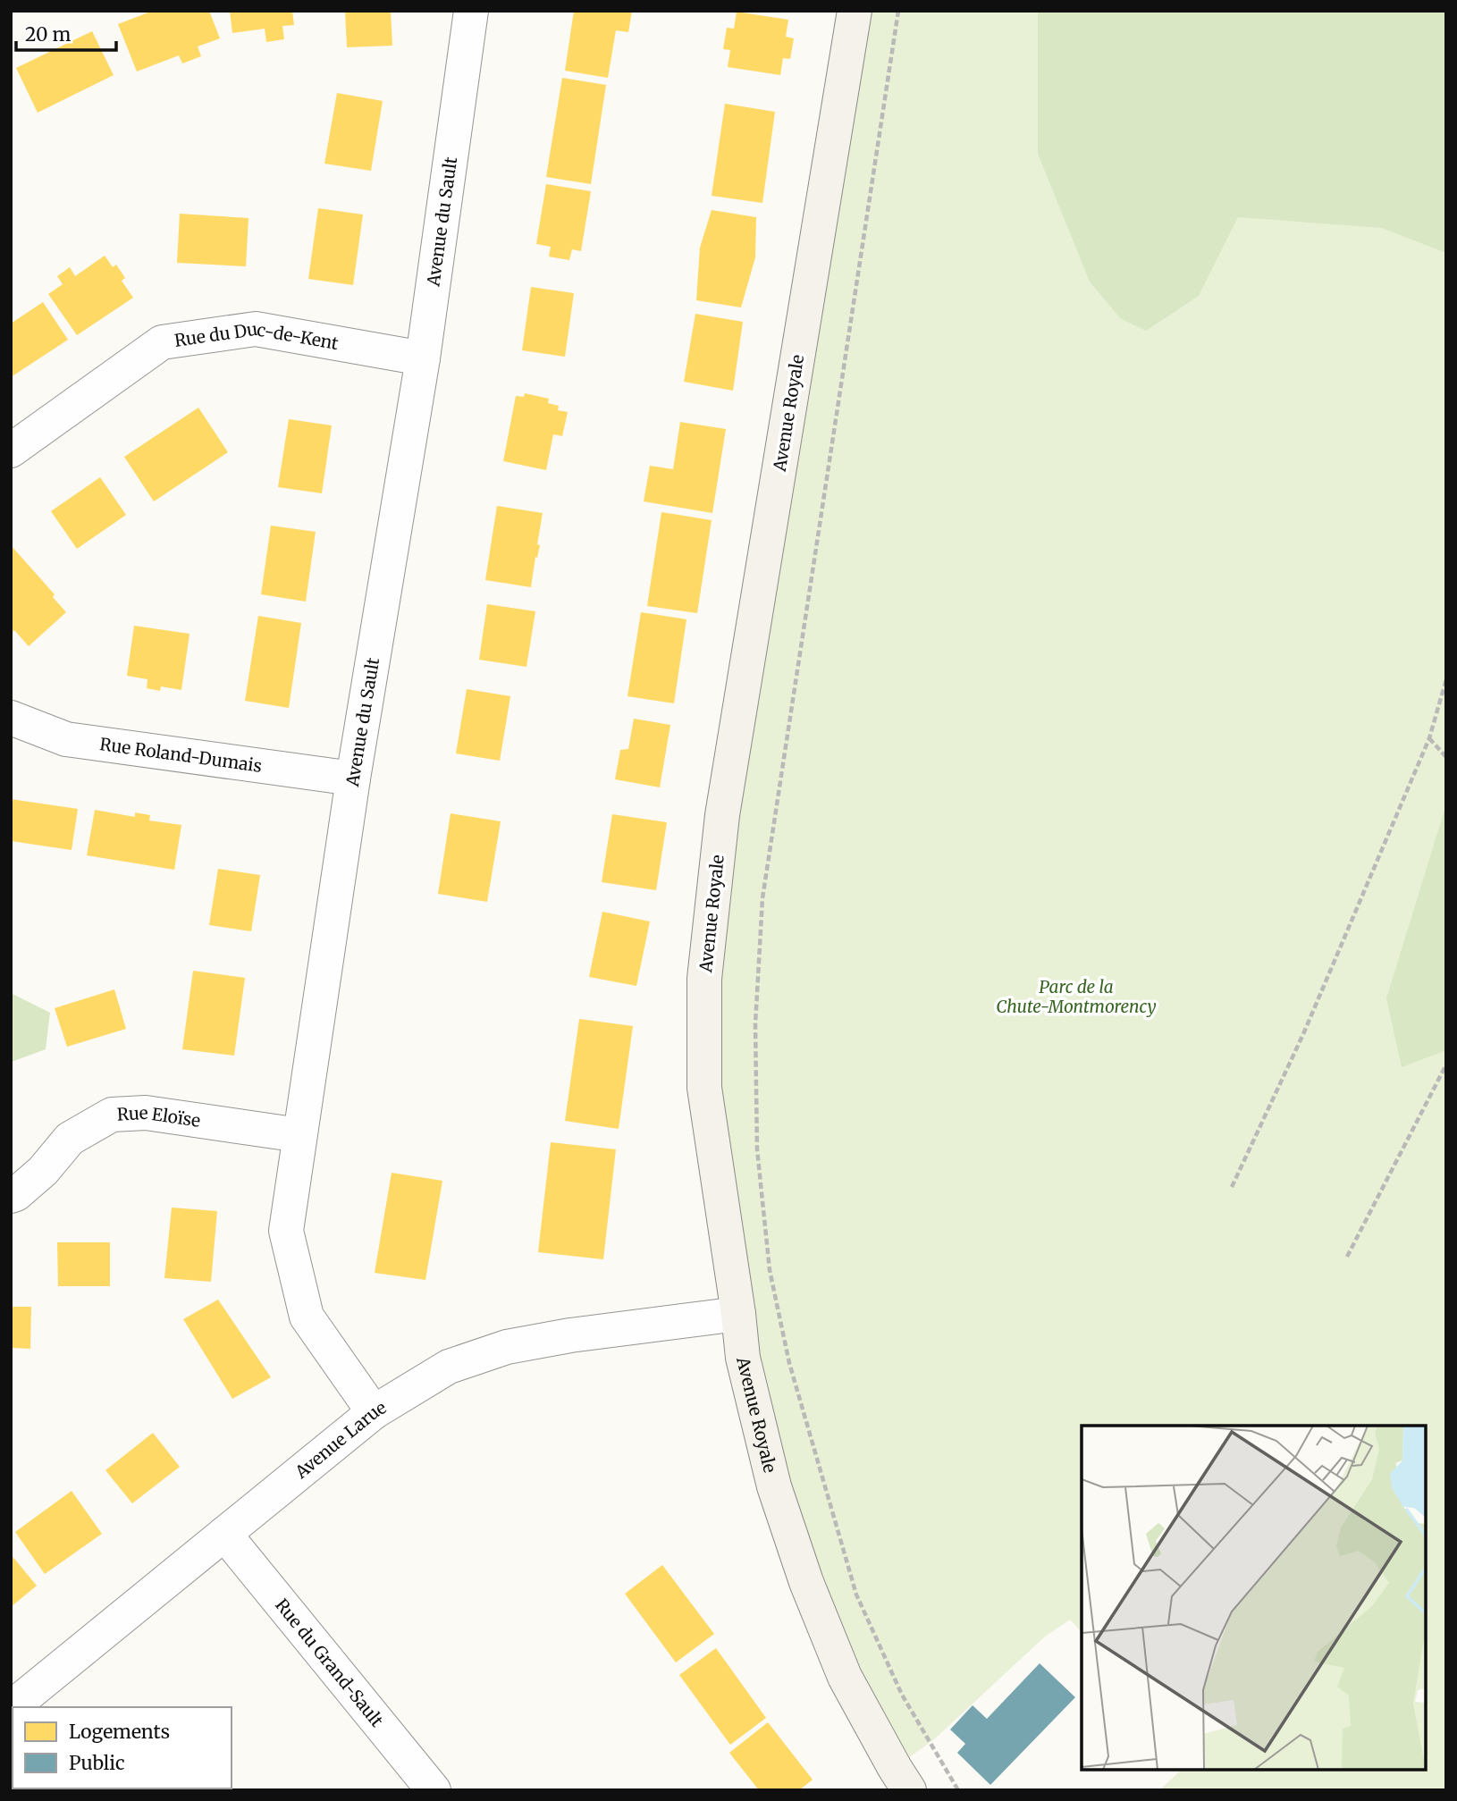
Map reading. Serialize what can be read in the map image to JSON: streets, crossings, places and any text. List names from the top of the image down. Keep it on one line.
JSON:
{"streets":{"main road":["Avenue Royale"],"street":["Avenue du Sault","Rue du Duc-de-Kent","Rue Roland-Dumais","Rue Eloïse","Avenue Larue","Rue du Grand-Sault"]},"crossings":[["Avenue du Sault","Rue du Duc-de-Kent"],["Avenue du Sault","Rue Roland-Dumais"],["Avenue du Sault","Rue Eloïse"],["Avenue du Sault","Avenue Larue"],["Avenue Royale","Avenue Larue"],["Avenue Larue","Rue du Grand-Sault"]],"parks":["Parc de la Chute-Montmorency"],"legend":["Logements","Public"],"scale_bar":"20 m"}
